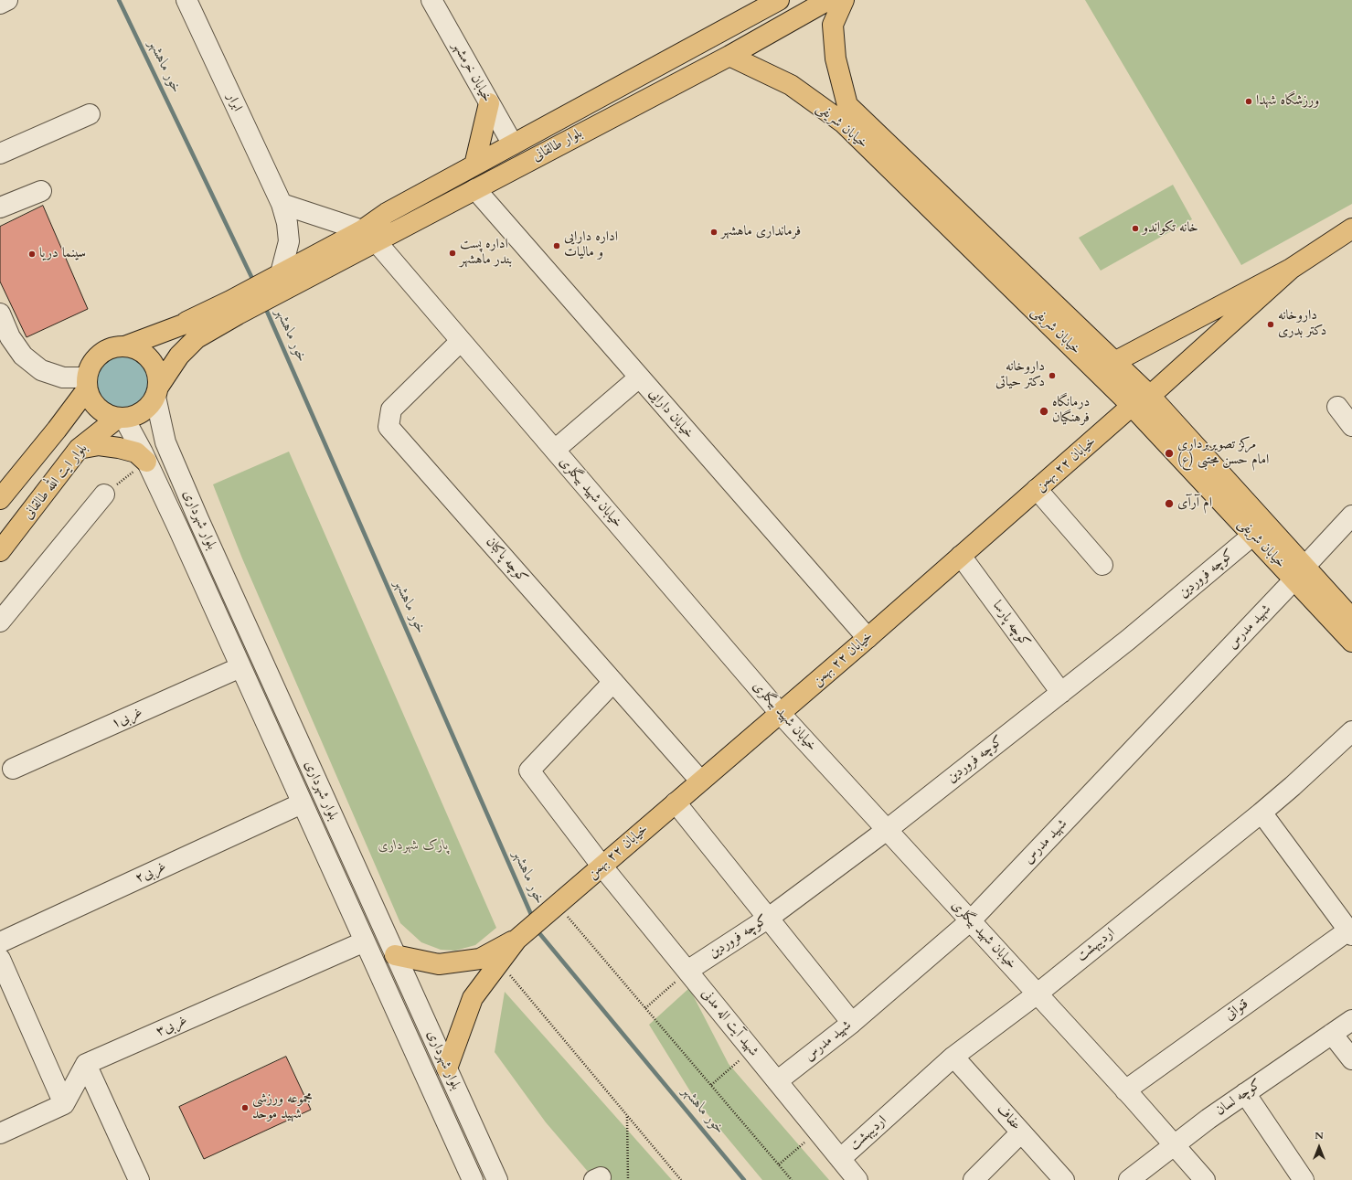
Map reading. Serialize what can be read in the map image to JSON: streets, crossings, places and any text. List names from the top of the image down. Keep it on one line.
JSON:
{"streets":{"main road":["خیابان شریفی","بلوار طالقانی","خیابان ۲۲ بهمن","بلوار ایت الله طالقانی"],"street":["خیابان خرمشهر","ابرار","خیابان دارایی","خیابان شهید بیگلری","بلوار شهرداری","کوچه پاکبان","کوچه فروردین","کوچه پارسا","شهید مدرس","۱غربی","۲غربی","اردیبهشت","قنواتی","شهید آیت اله مدنی","۳غربی","کوچه لسان","عفاف"]},"crossings":[["خیابان خرمشهر","بلوار طالقانی"],["ابرار","بلوار طالقانی"],["خیابان شریفی","بلوار طالقانی"],["خیابان شریفی","خیابان ۲۲ بهمن"],["خیابان شریفی","کوچه فروردین"],["خیابان شریفی","شهید مدرس"],["بلوار طالقانی","خیابان دارایی"],["بلوار طالقانی","خیابان شهید بیگلری"],["خیابان دارایی","خیابان ۲۲ بهمن"],["خیابان ۲۲ بهمن","خیابان شهید بیگلری"],["خیابان ۲۲ بهمن","کوچه پاکبان"],["خیابان ۲۲ بهمن","کوچه پارسا"],["خیابان ۲۲ بهمن","شهید آیت اله مدنی"],["بلوار ایت الله طالقانی","بلوار شهرداری"],["خیابان شهید بیگلری","کوچه پاکبان"],["خیابان شهید بیگلری","کوچه فروردین"],["خیابان شهید بیگلری","شهید مدرس"],["خیابان شهید بیگلری","اردیبهشت"],["خیابان شهید بیگلری","قنواتی"],["خیابان شهید بیگلری","کوچه لسان"],["بلوار شهرداری","۱غربی"],["بلوار شهرداری","۲غربی"],["بلوار شهرداری","۳غربی"],["کوچه پاکبان","شهید آیت اله مدنی"],["کوچه فروردین","کوچه پارسا"],["کوچه فروردین","شهید آیت اله مدنی"],["شهید مدرس","شهید آیت اله مدنی"],["اردیبهشت","شهید آیت اله مدنی"],["اردیبهشت","عفاف"]],"water":["خور ماهشهر"],"parks":["پارک شهرداری"],"places":["ورزشگاه شهدا","خانه تکواندو","فرمانداری ماهشهر","اداره دارایی و مالیات","اداره پست بندر ماهشهر","سینما دریا","داروخانه دکتر بدری","داروخانه دکتر حیاتی","درمانگاه فرهنگیان","مرکز تصویربرداری امام حسن مجتبی (ع)","ام آرآی","مجموعه ورزشی شهید موحد"],"north":"top"}
